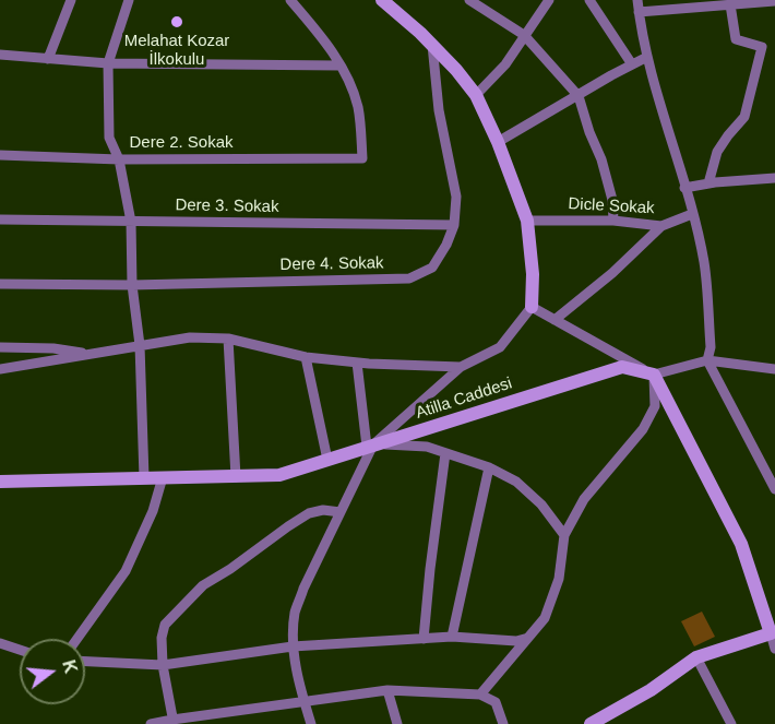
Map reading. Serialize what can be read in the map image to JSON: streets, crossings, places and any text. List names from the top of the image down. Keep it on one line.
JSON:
{"streets":{"street":["Dere 2. Sokak","Dere 3. Sokak","Dicle Sokak","Dere 4. Sokak","Atilla Caddesi"]},"crossings":[["Dere 3. Sokak","Dere 4. Sokak"]],"places":["Melahat Kozar İlkokulu"],"north":"right"}
